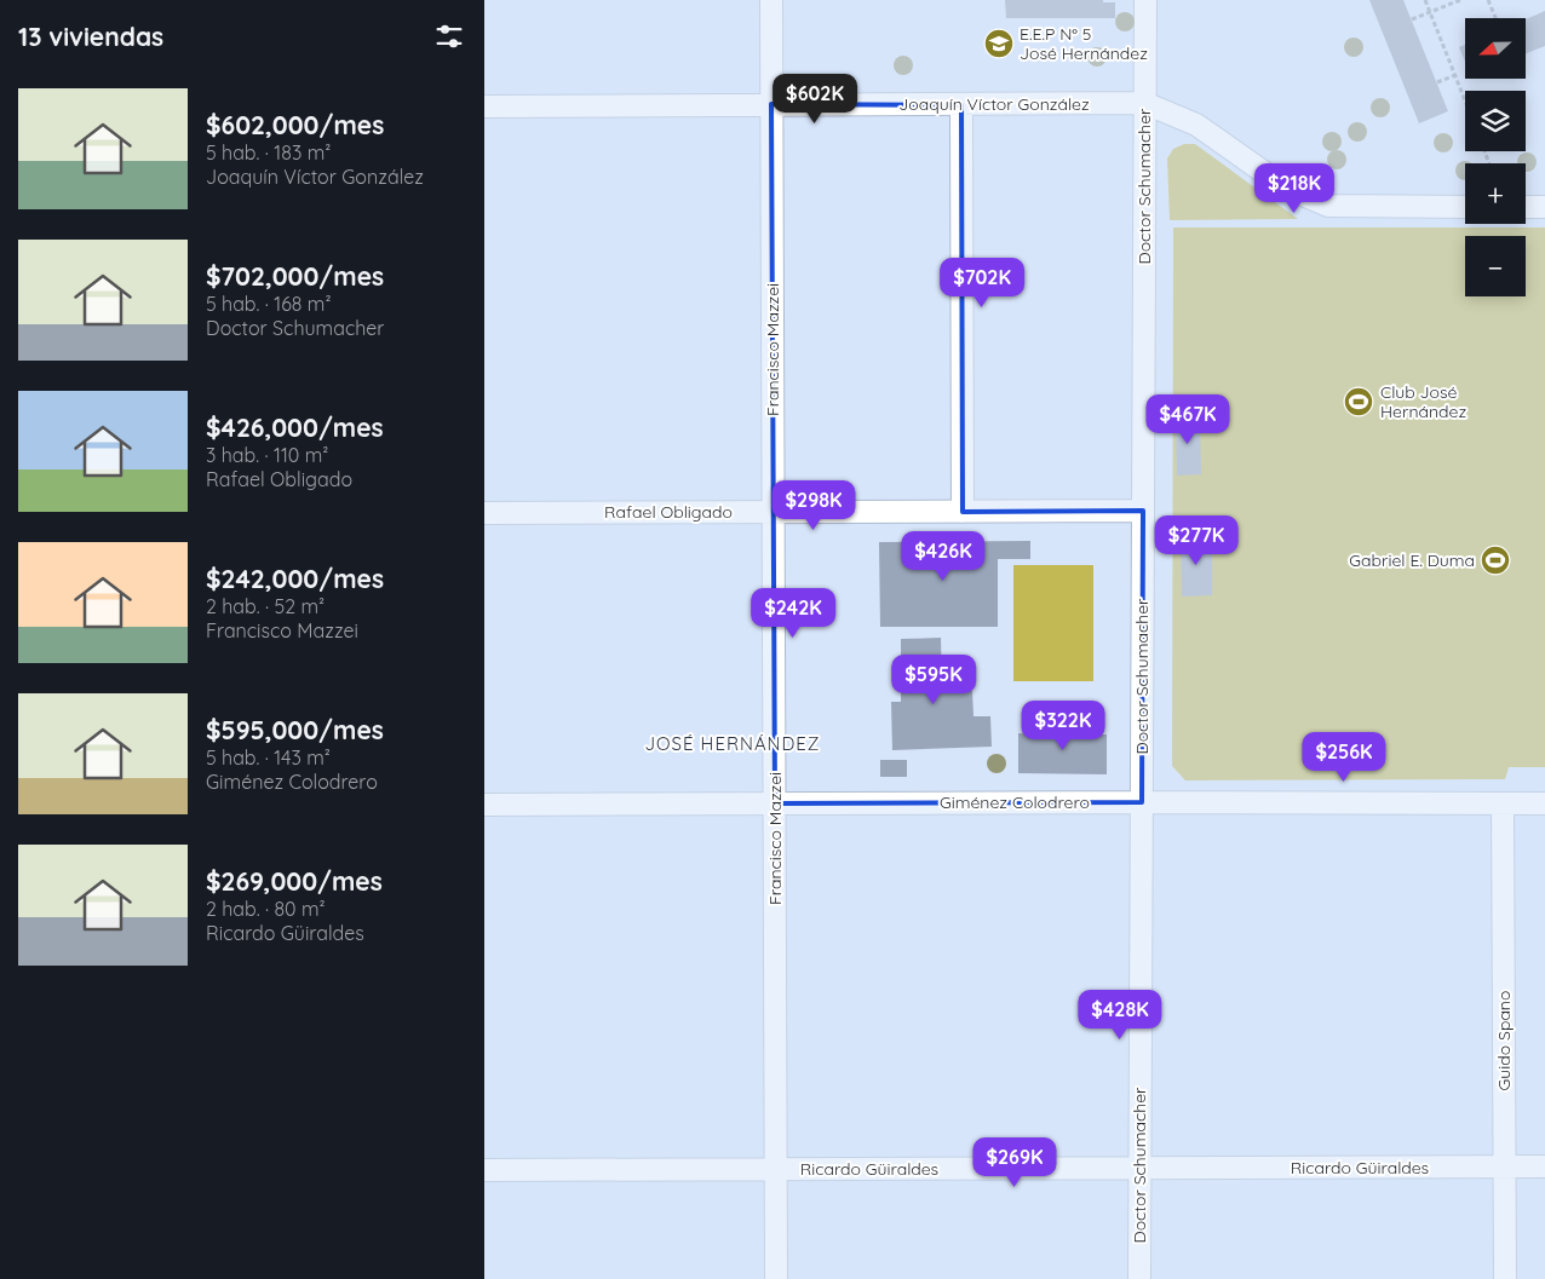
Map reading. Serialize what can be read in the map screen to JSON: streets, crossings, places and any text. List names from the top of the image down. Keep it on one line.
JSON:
{"streets":{"street":["Joaquín Víctor González","Doctor Schumacher","Francisco Mazzei","Rafael Obligado","Giménez Colodrero","Guido Spano","Ricardo Güiraldes"]},"crossings":[["Joaquín Víctor González","Doctor Schumacher"],["Joaquín Víctor González","Francisco Mazzei"],["Doctor Schumacher","Rafael Obligado"],["Doctor Schumacher","Giménez Colodrero"],["Doctor Schumacher","Ricardo Güiraldes"],["Francisco Mazzei","Rafael Obligado"],["Francisco Mazzei","Giménez Colodrero"],["Francisco Mazzei","Ricardo Güiraldes"],["Giménez Colodrero","Guido Spano"],["Guido Spano","Ricardo Güiraldes"]],"districts":["JOSÉ HERNÁNDEZ"],"places":{"school or university":["E.E.P N° 5 José Hernández"],"sports":["Club José Hernández","Gabriel E. Duma"]},"north":"left","page":{"heading":"13 viviendas","map_buttons":["+","−"],"list":[{"name":"$602,000/mes","note":"5 hab. · 183 m² · Joaquín Víctor González"},{"name":"$702,000/mes","note":"5 hab. · 168 m² · Doctor Schumacher"},{"name":"$426,000/mes","note":"3 hab. · 110 m² · Rafael Obligado"},{"name":"$242,000/mes","note":"2 hab. · 52 m² · Francisco Mazzei"},{"name":"$595,000/mes","note":"5 hab. · 143 m² · Giménez Colodrero"},{"name":"$269,000/mes","note":"2 hab. · 80 m² · Ricardo Güiraldes"}],"price":["$602K","$218K","$702K","$467K","$298K","$277K","$426K","$242K","$595K","$322K","$256K","$428K","$269K"]}}
